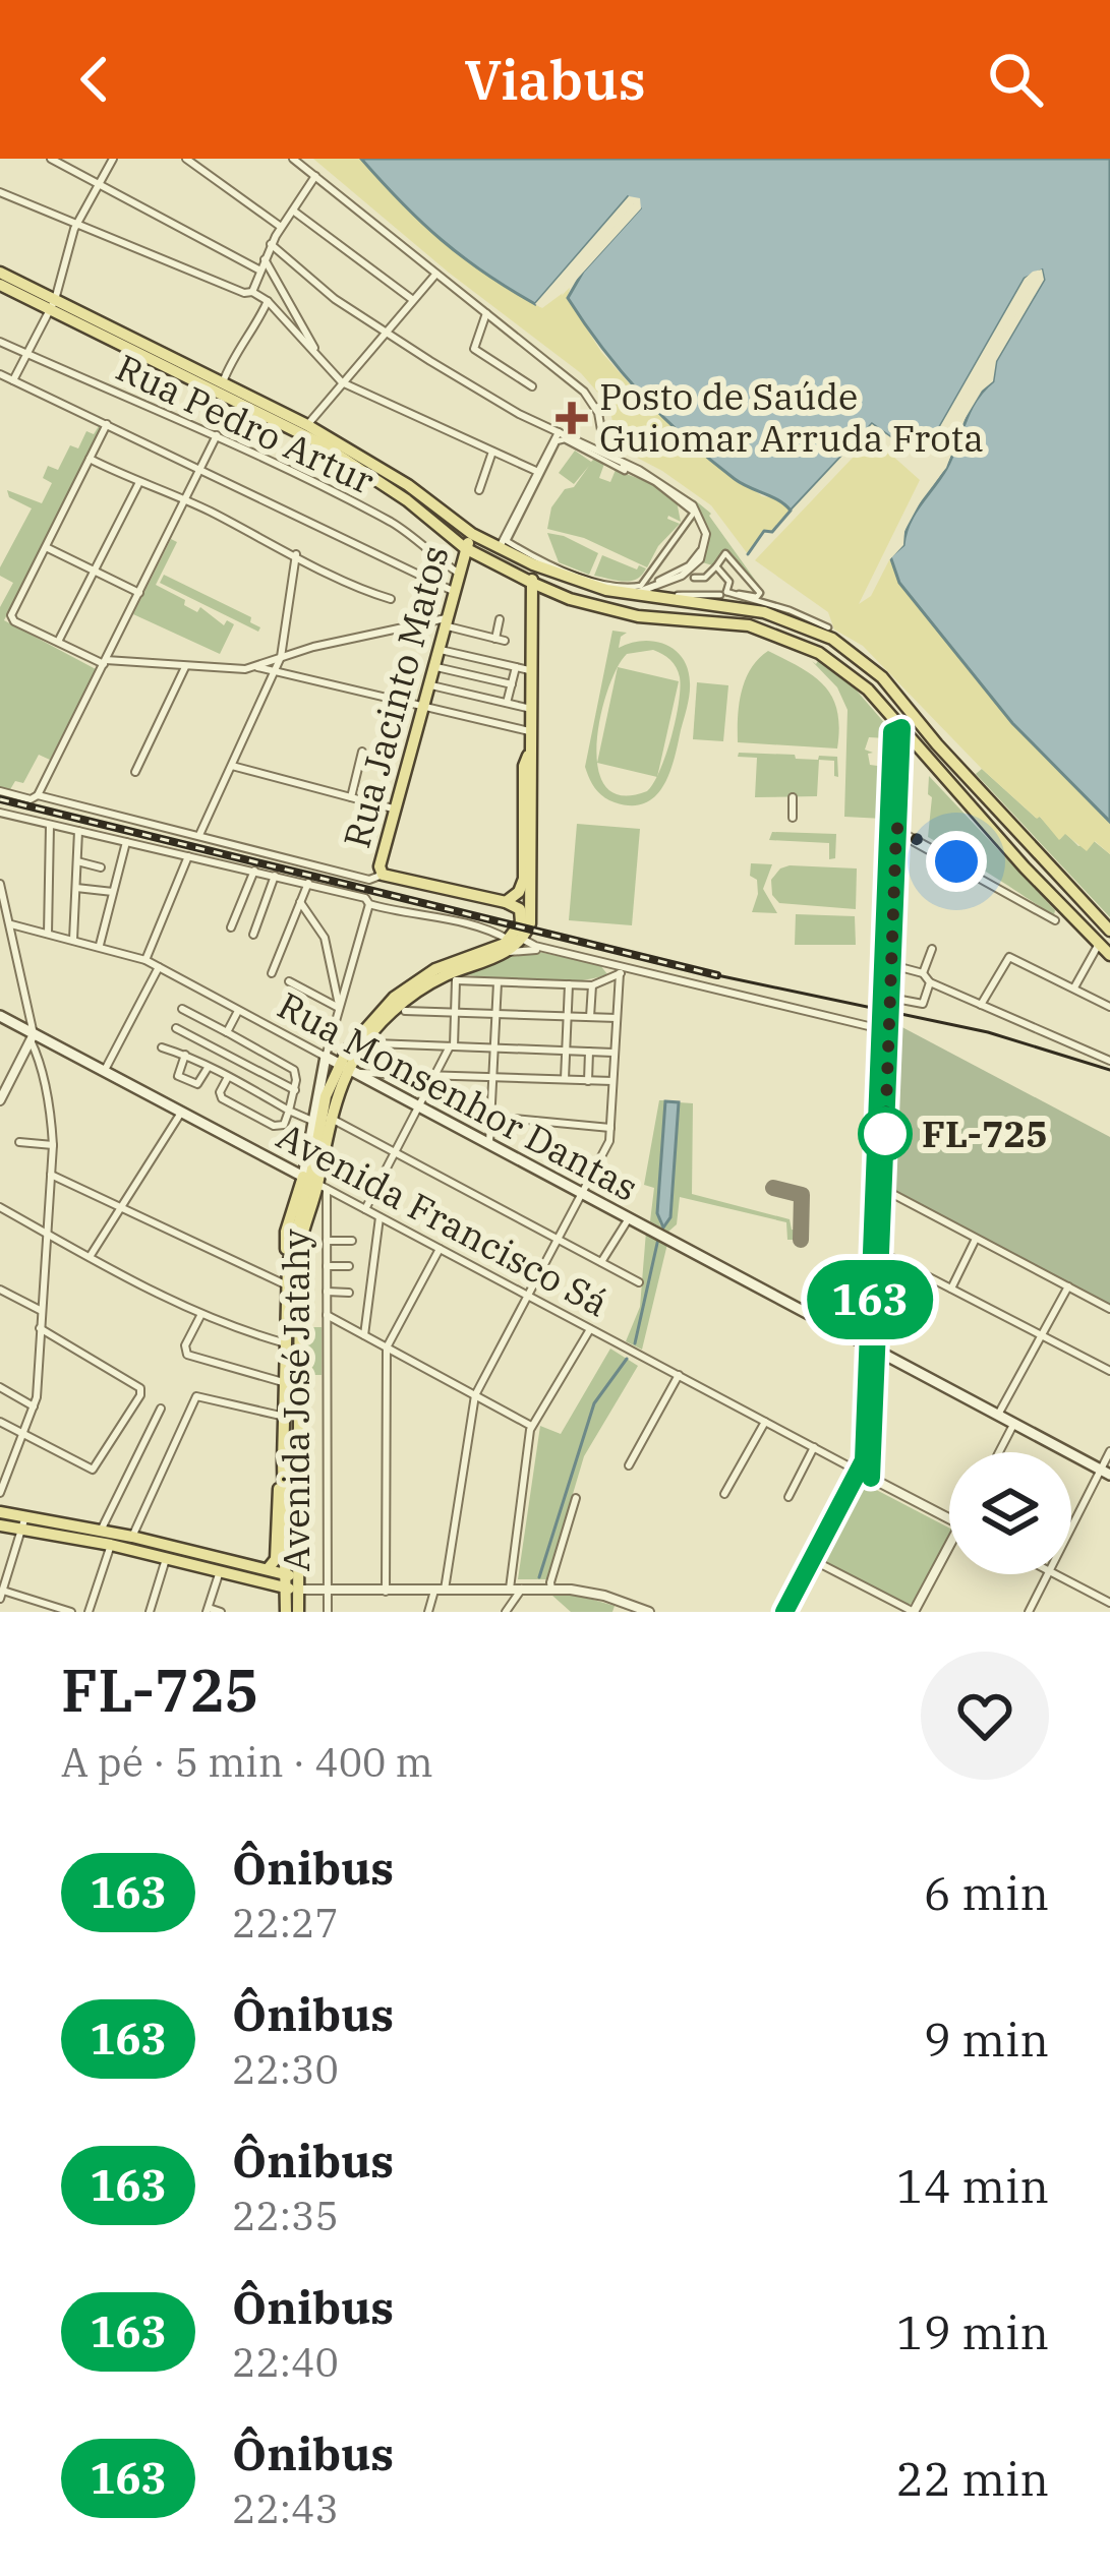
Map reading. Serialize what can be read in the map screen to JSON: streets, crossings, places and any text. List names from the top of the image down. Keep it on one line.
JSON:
{"streets":{"main road":["Rua Jacinto Matos","Rua Monsenhor Dantas","Avenida Francisco Sá","Avenida José Jatahy"],"street":["Rua Pedro Artur"]},"crossings":[["Rua Pedro Artur","Rua Jacinto Matos"],["Rua Jacinto Matos","Rua Monsenhor Dantas"],["Rua Jacinto Matos","Avenida Francisco Sá"],["Rua Jacinto Matos","Avenida José Jatahy"],["Rua Monsenhor Dantas","Avenida José Jatahy"],["Avenida Francisco Sá","Avenida José Jatahy"]],"places":{"health":["Posto de Saúde Guiomar Arruda Frota"],"other":["FL-725"]},"lines":["bus line 163"],"page":{"header":"Viabus","on_map":"163","heading":["FL-725","A pé · 5 min · 400 m"],"list":[{"mark":"163","name":"Ônibus","note":"22:27","value":"6 min"},{"mark":"163","name":"Ônibus","note":"22:30","value":"9 min"},{"mark":"163","name":"Ônibus","note":"22:35","value":"14 min"},{"mark":"163","name":"Ônibus","note":"22:40","value":"19 min"},{"mark":"163","name":"Ônibus","note":"22:43","value":"22 min"}]}}
